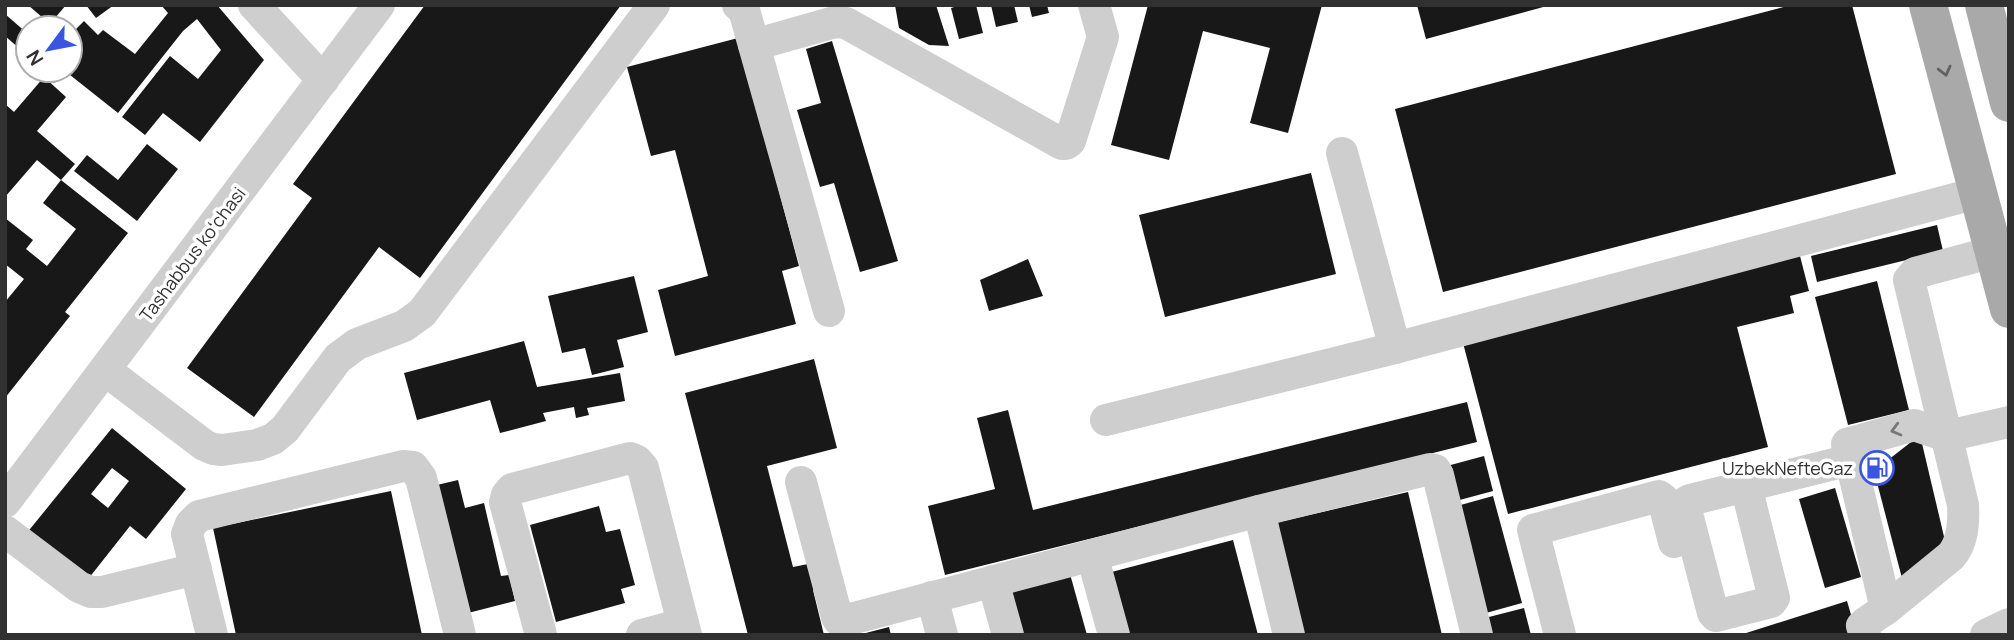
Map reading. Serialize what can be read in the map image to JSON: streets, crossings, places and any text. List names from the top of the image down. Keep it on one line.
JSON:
{"streets":{"street":["Tashabbus koʻchasi"]},"places":{"fuel station":["UzbekNefteGaz"]},"north":"bottom left"}
